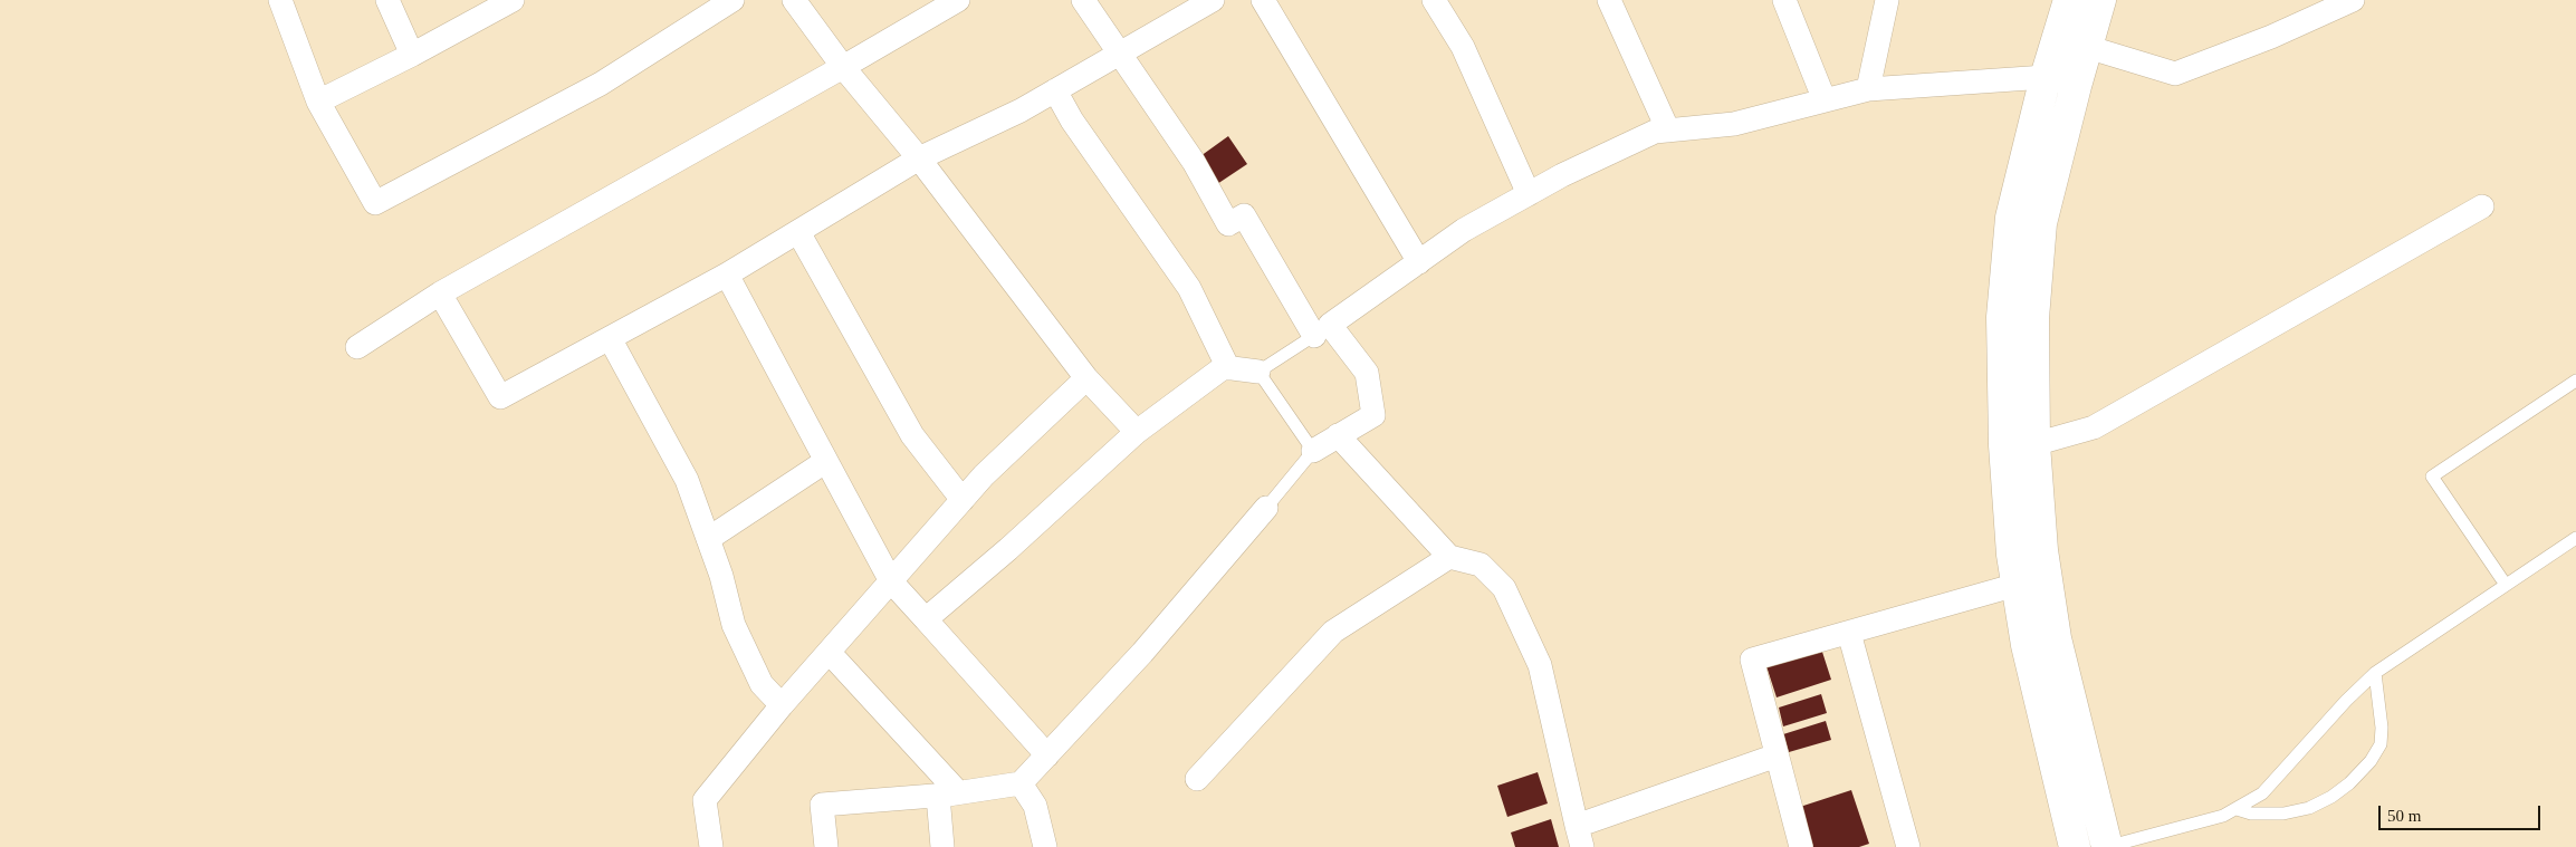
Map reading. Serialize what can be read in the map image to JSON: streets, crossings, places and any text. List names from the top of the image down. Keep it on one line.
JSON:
{"scale_bar":"50 m"}
